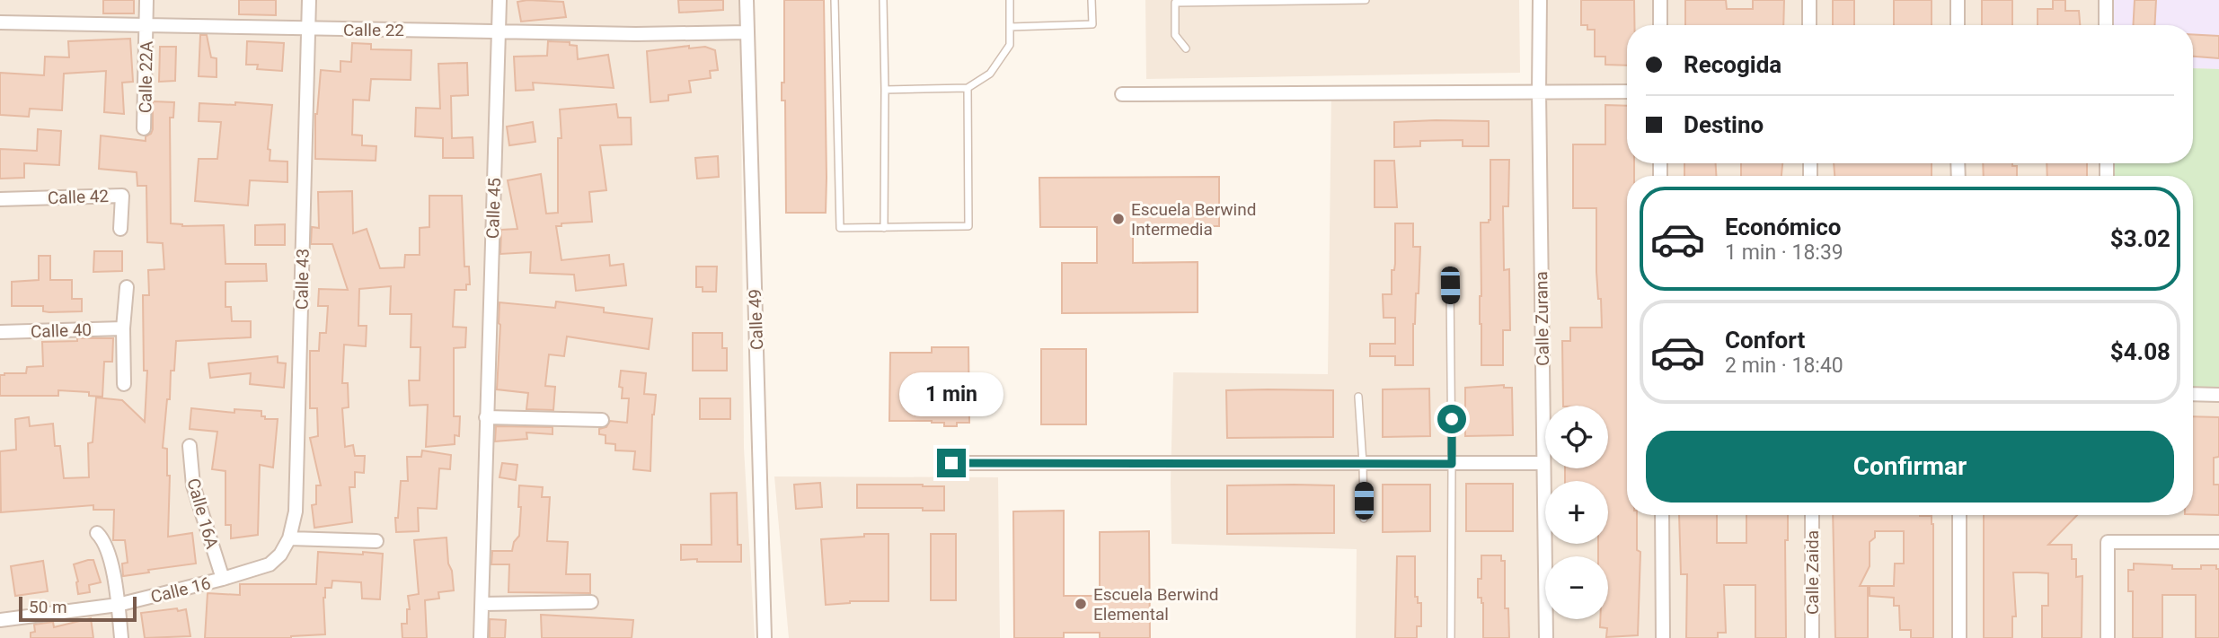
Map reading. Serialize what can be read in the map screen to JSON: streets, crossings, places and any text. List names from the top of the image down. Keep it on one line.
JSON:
{"streets":{"street":["Calle 22","Calle 22A","Calle 42","Calle 45","Calle 43","Calle Zurana","Calle 49","Calle 40","Calle 16A","Calle Zaida","Calle 16"]},"crossings":[["Calle 22","Calle 22A"],["Calle 22","Calle 45"],["Calle 22","Calle 43"],["Calle 22","Calle 49"],["Calle 43","Calle 16"],["Calle 16A","Calle 16"]],"places":["Escuela Berwind Intermedia","Escuela Berwind Elemental"],"scale_bar":"50 m","page":{"banner":["Recogida","Destino"],"list":[{"name":"Económico","note":"1 min · 18:39","value":"$3.02"},{"name":"Confort","note":"2 min · 18:40","value":"$4.08"}],"bubble":"1 min","map_buttons":["+","−"],"buttons":"Confirmar","scale":"50 m"}}
